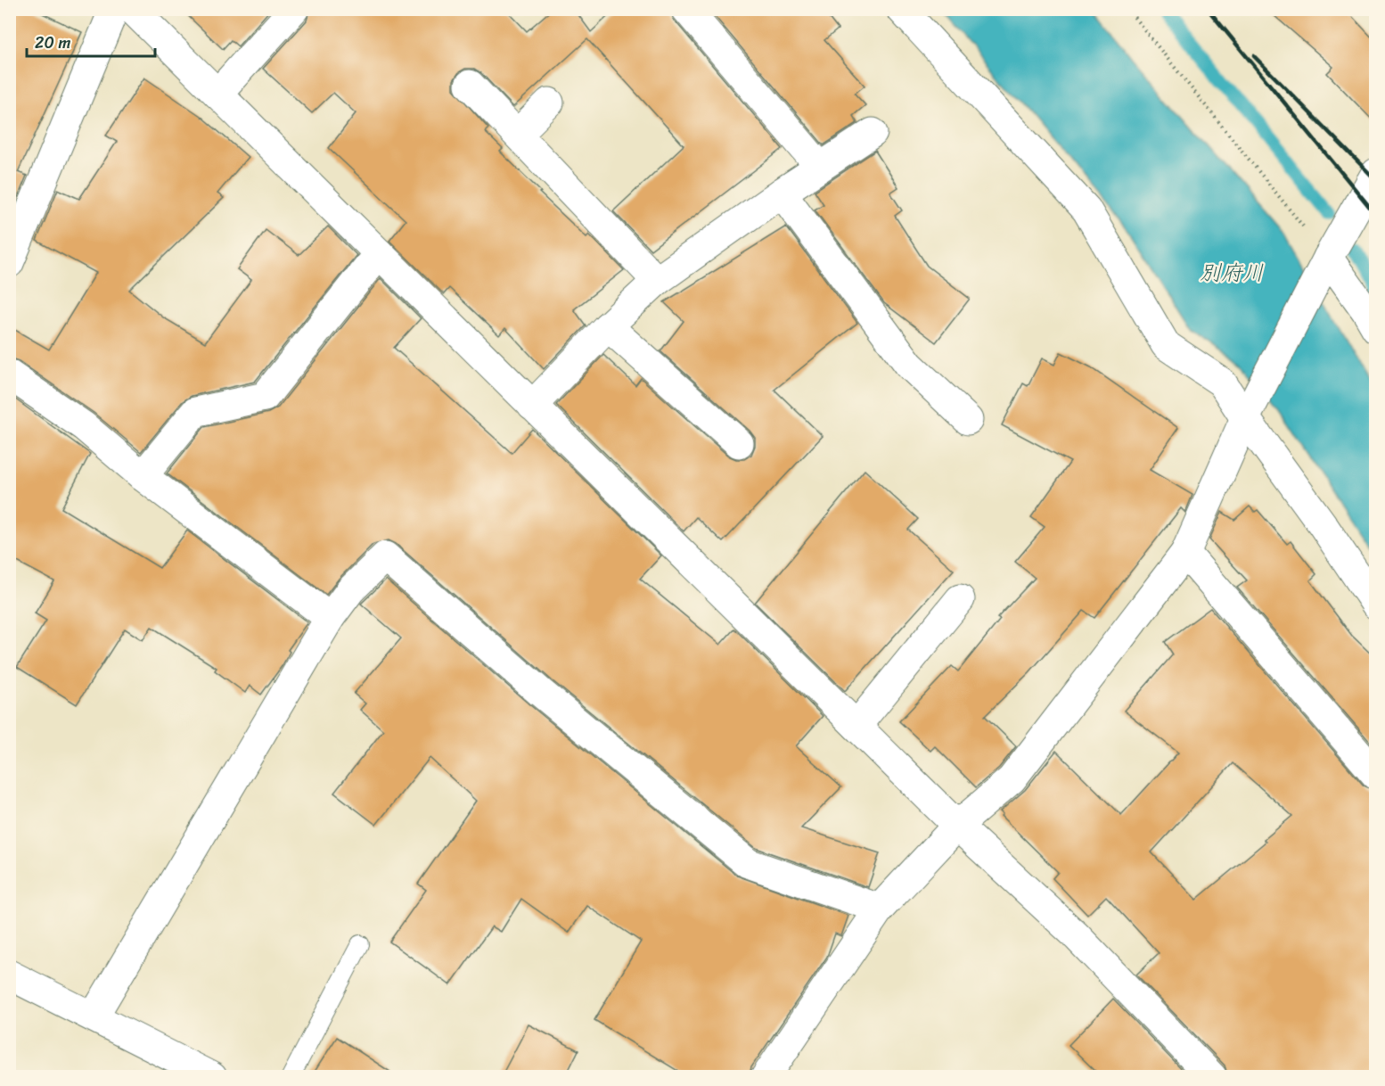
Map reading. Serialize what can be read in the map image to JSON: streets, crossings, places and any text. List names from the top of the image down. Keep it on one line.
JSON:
{"water":["別府川"],"scale_bar":"20 m"}
